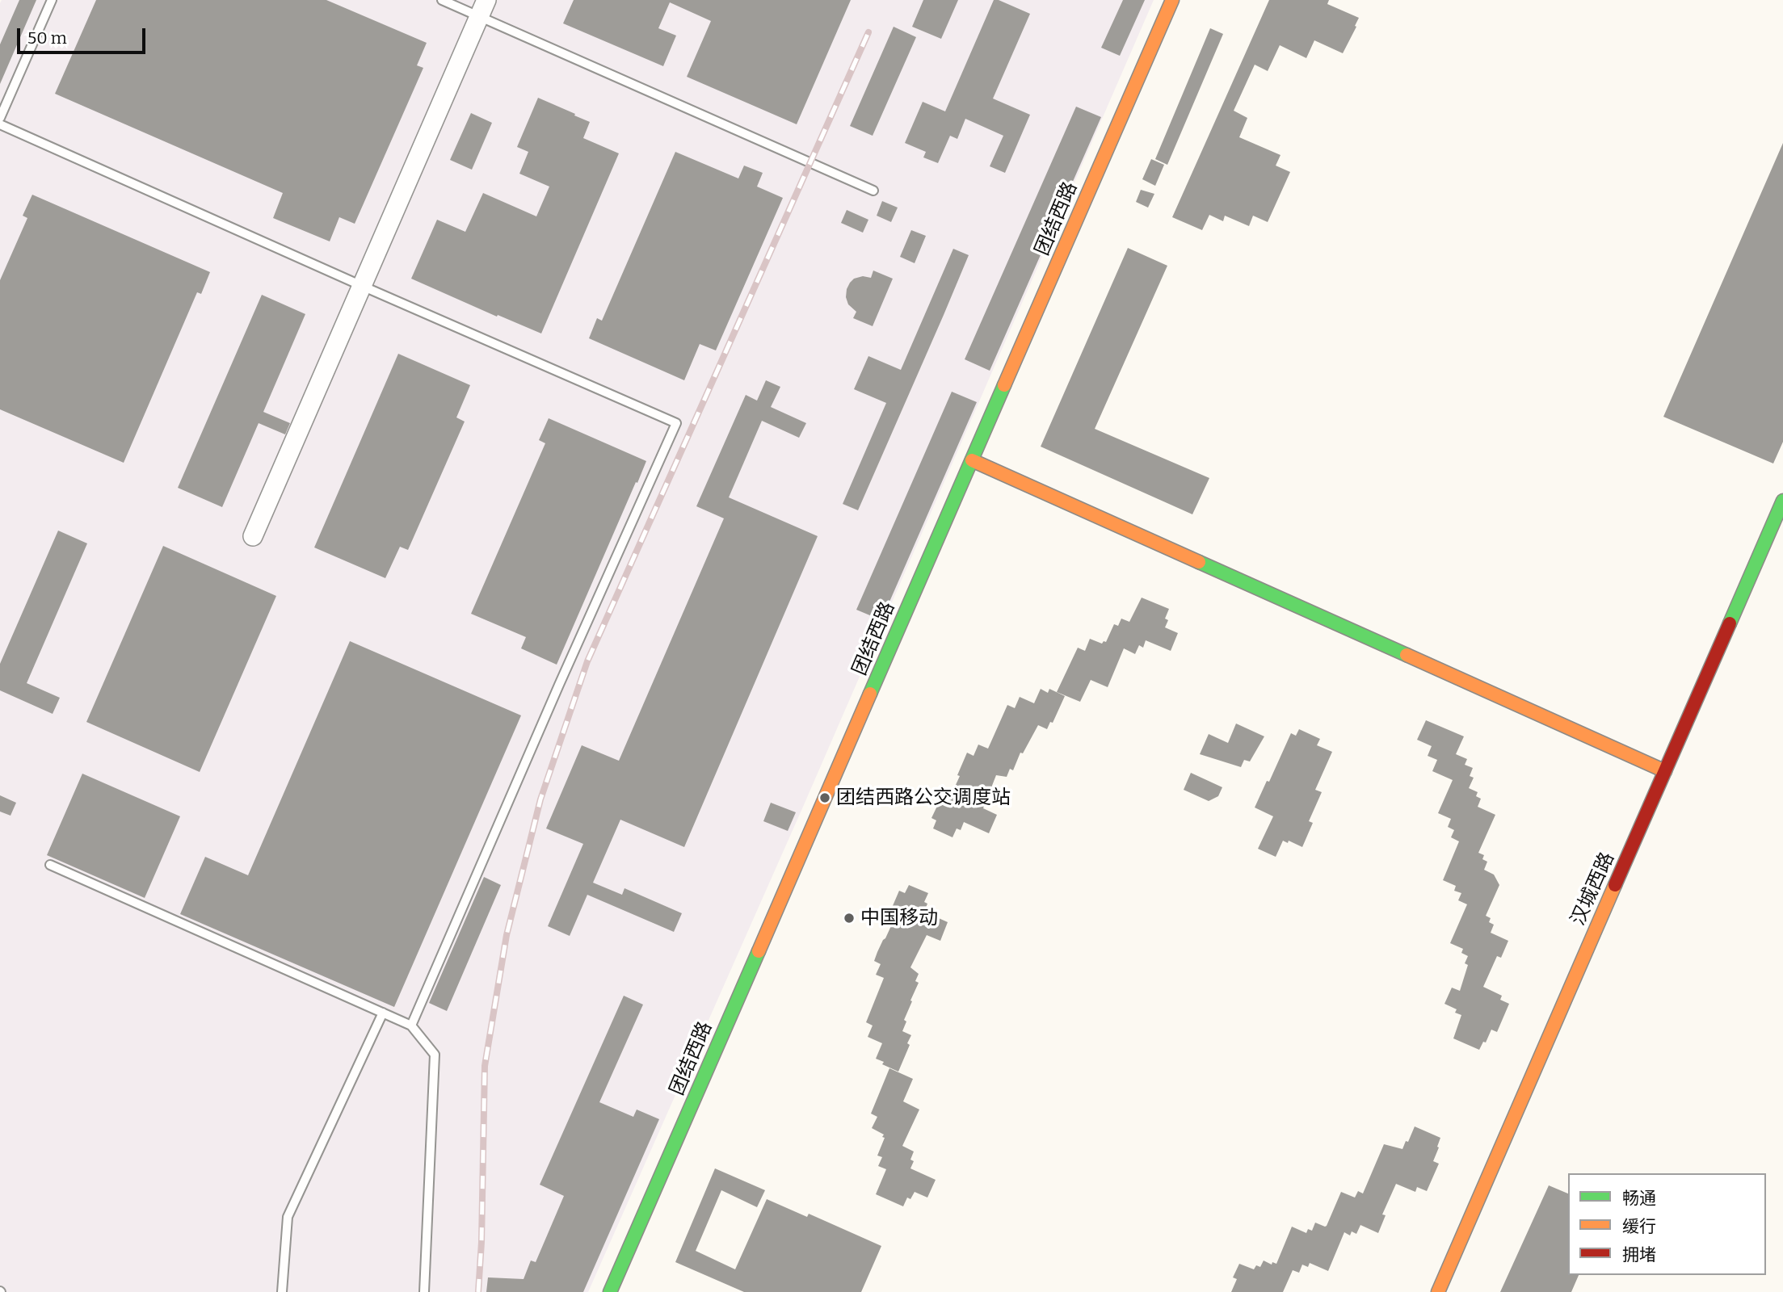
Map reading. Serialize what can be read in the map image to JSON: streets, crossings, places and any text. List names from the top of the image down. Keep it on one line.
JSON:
{"streets":{"street":["团结西路","汉城西路"]},"places":["团结西路公交调度站","中国移动"],"legend":["畅通","缓行","拥堵"],"scale_bar":"50 m"}
